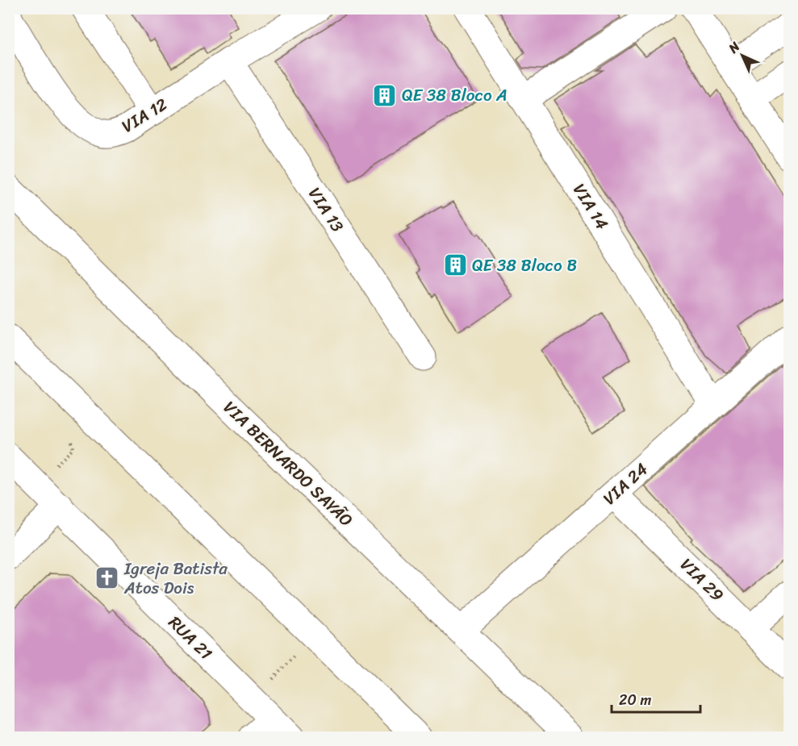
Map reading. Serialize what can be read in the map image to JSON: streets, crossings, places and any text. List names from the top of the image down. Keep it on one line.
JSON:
{"streets":{"street":["VIA 12","VIA 14","VIA 13","VIA BERNARDO SAYÃO","VIA 24","VIA 29","RUA 21"]},"crossings":[["VIA 12","VIA 13"],["VIA 14","VIA 24"],["VIA BERNARDO SAYÃO","VIA 24"],["VIA 24","VIA 29"]],"places":{"building":["QE 38 Bloco A","QE 38 Bloco B"],"church":["Igreja Batista Atos Dois"]},"scale_bar":"20 m","north":"top left"}
